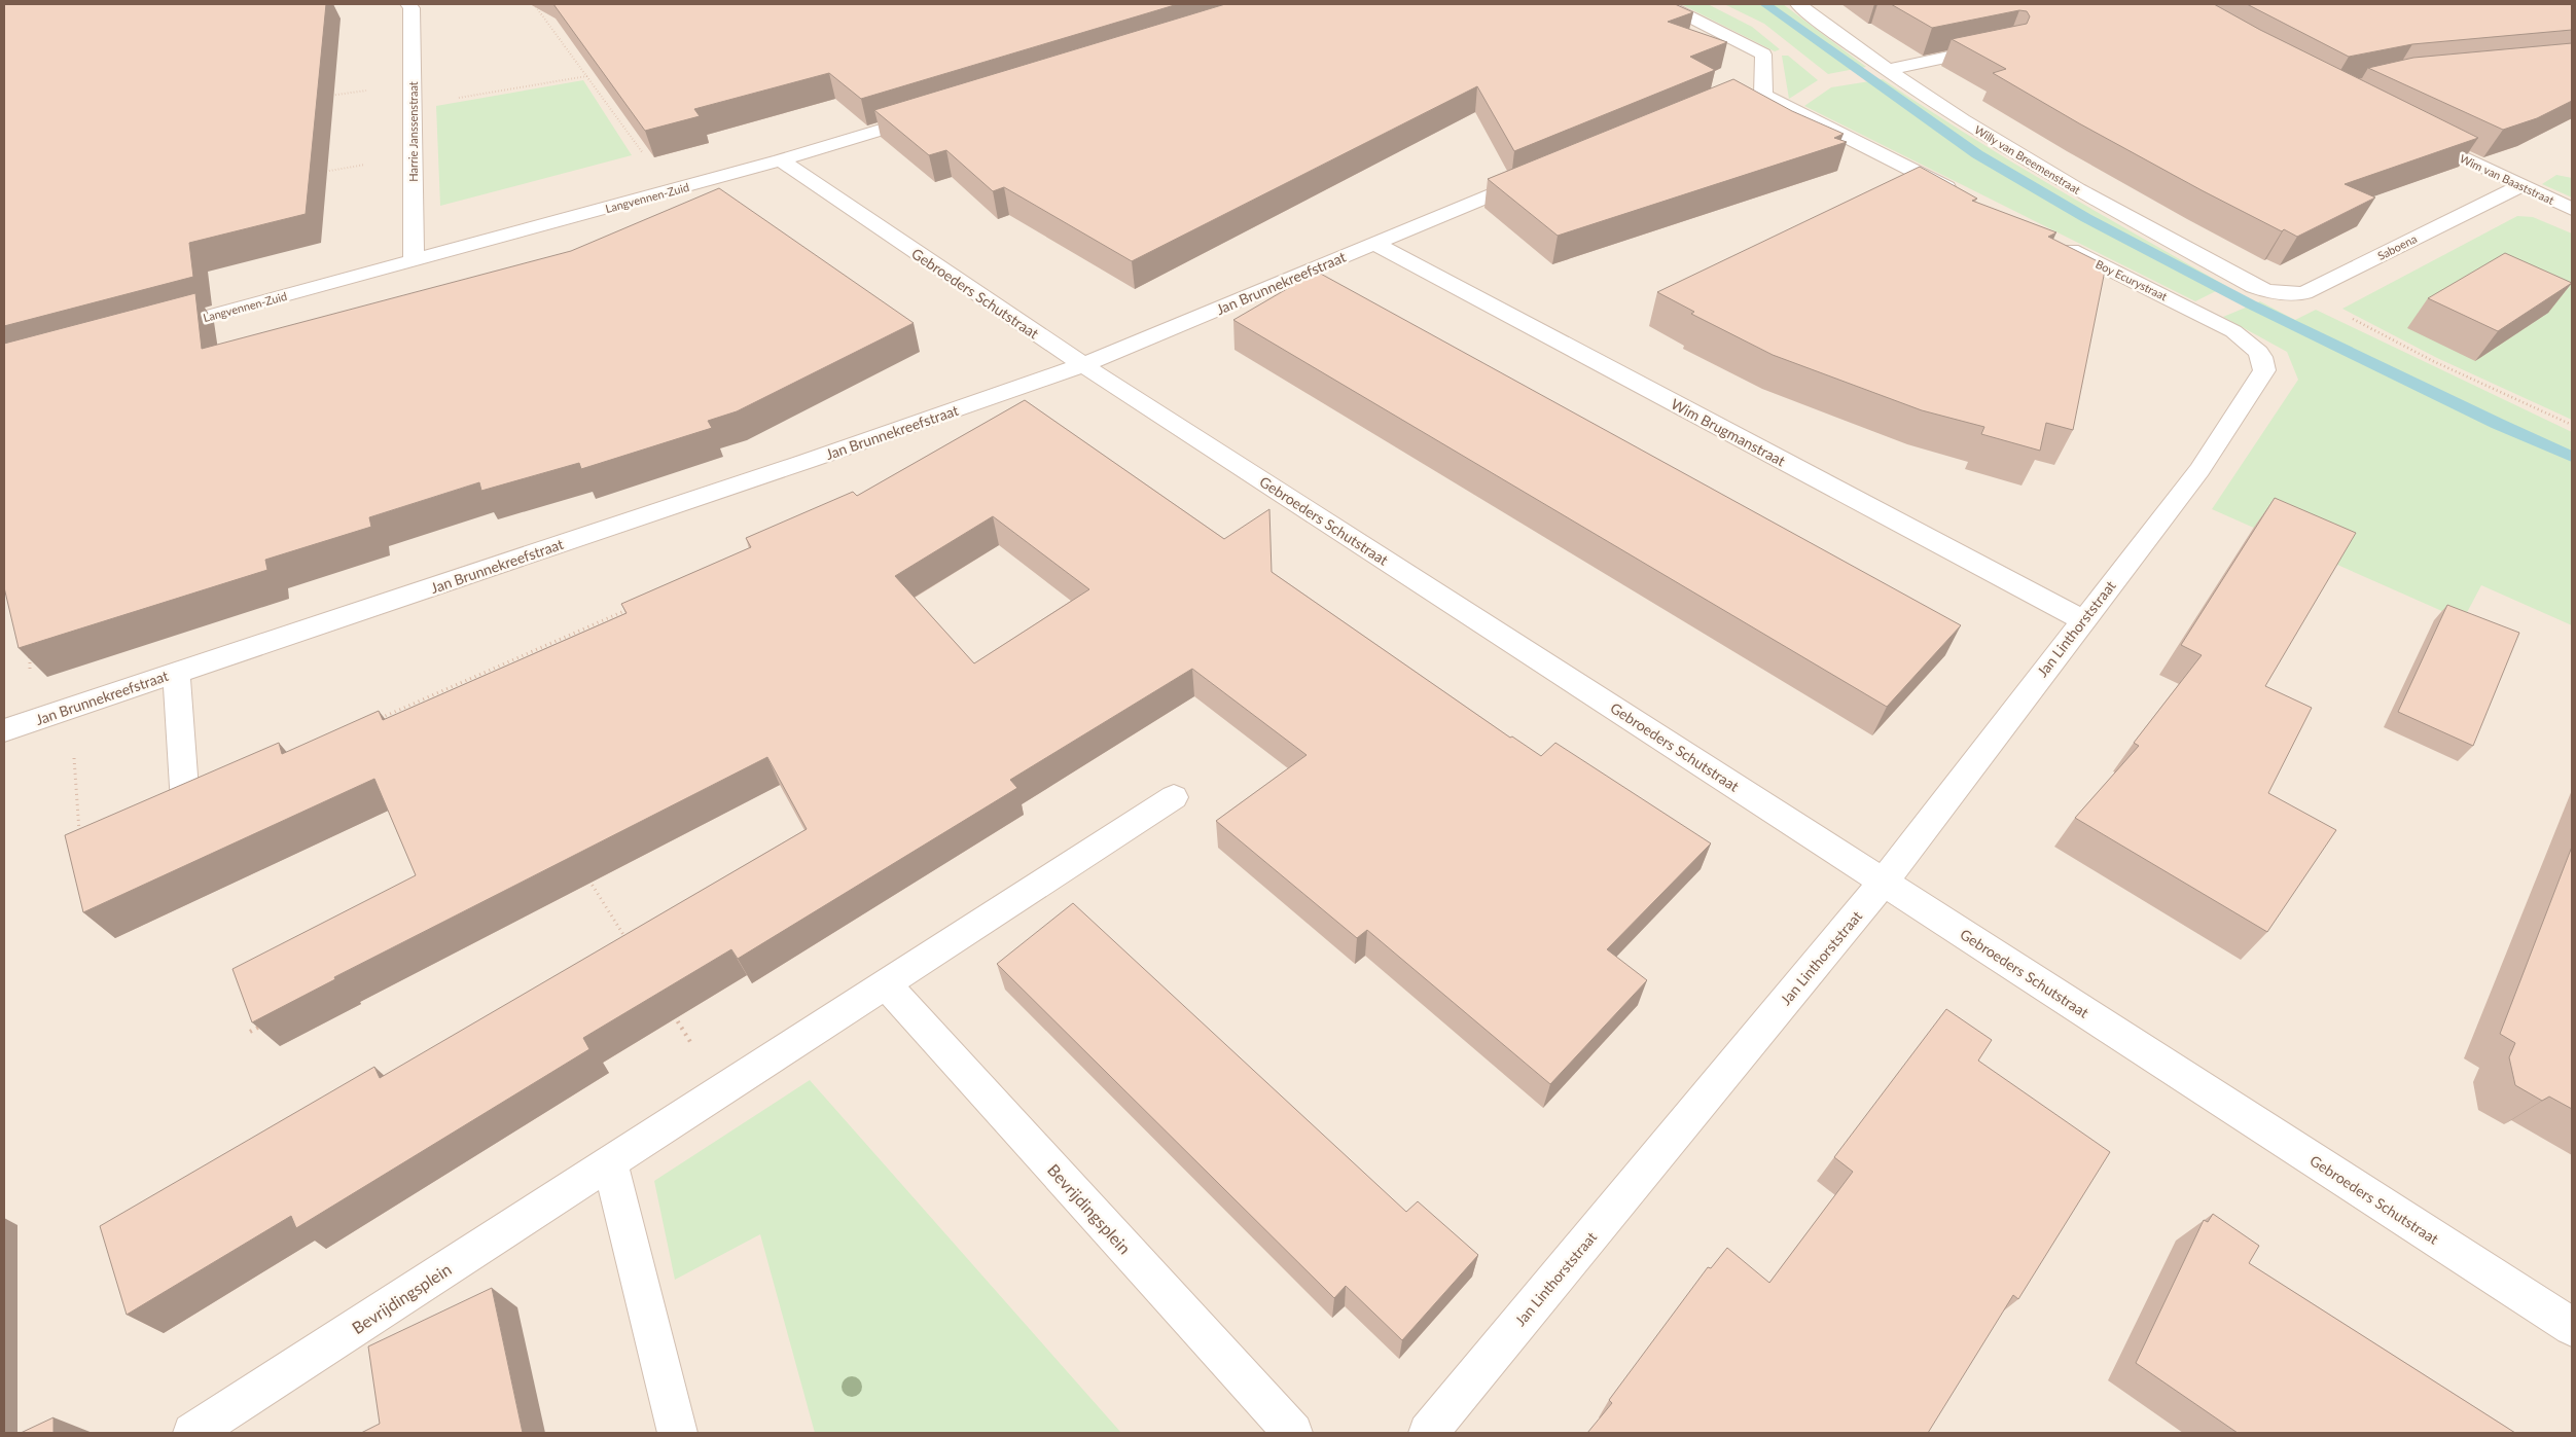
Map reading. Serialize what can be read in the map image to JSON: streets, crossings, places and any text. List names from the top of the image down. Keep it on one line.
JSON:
{"streets":{"street":["Harrie Janssenstraat","Willy van Breemenstraat","Wim van Baaststraat","Langvennen-Zuid","Saboena","Boy Ecurystraat","Jan Brunnekreefstraat","Gebroeders Schutstraat","Wim Brugmanstraat","Jan Linthorststraat","Bevrijdingsplein"]},"crossings":[["Harrie Janssenstraat","Langvennen-Zuid"],["Willy van Breemenstraat","Saboena"],["Wim van Baaststraat","Saboena"],["Langvennen-Zuid","Gebroeders Schutstraat"],["Boy Ecurystraat","Jan Linthorststraat"],["Jan Brunnekreefstraat","Gebroeders Schutstraat"],["Jan Brunnekreefstraat","Wim Brugmanstraat"],["Gebroeders Schutstraat","Jan Linthorststraat"],["Wim Brugmanstraat","Jan Linthorststraat"]]}
